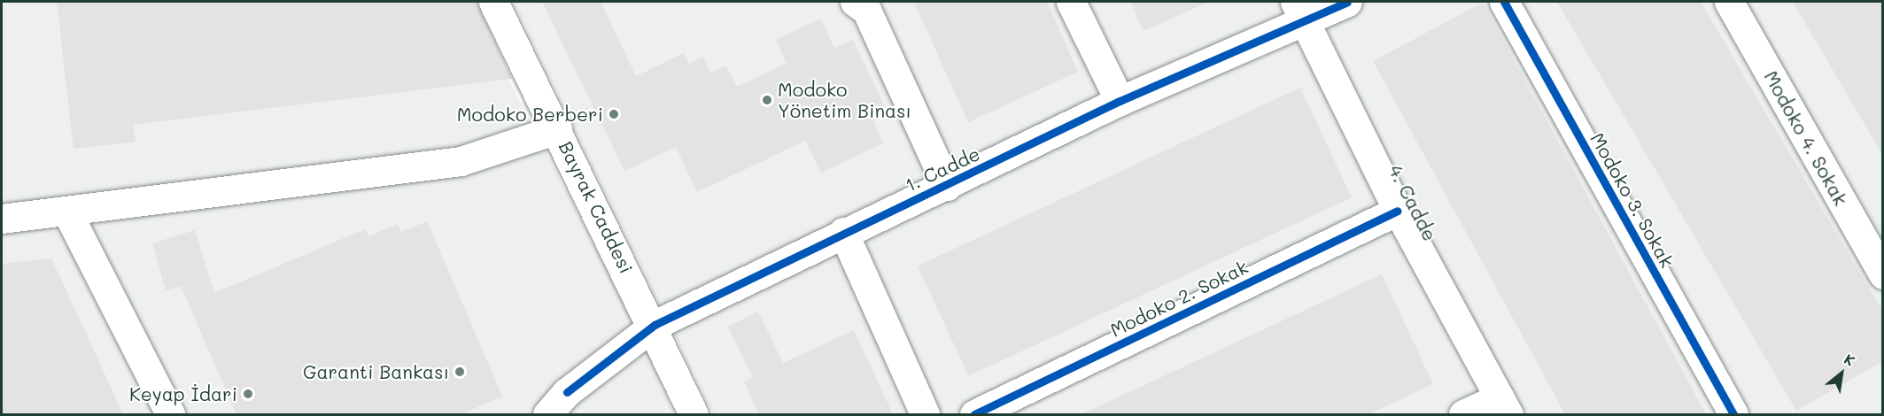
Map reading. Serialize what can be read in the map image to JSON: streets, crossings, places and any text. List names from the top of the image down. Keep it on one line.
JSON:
{"streets":{"street":["Modoko 4. Sokak","1. Cadde","Modoko 3. Sokak","4. Cadde","Bayrak Caddesi","Modoko 2. Sokak"]},"crossings":[["1. Cadde","4. Cadde"],["1. Cadde","Bayrak Caddesi"],["4. Cadde","Modoko 2. Sokak"]],"places":["Modoko Yönetim Binası","Modoko Berberi","Garanti Bankası","Keyap İdari"],"north":"top right"}
